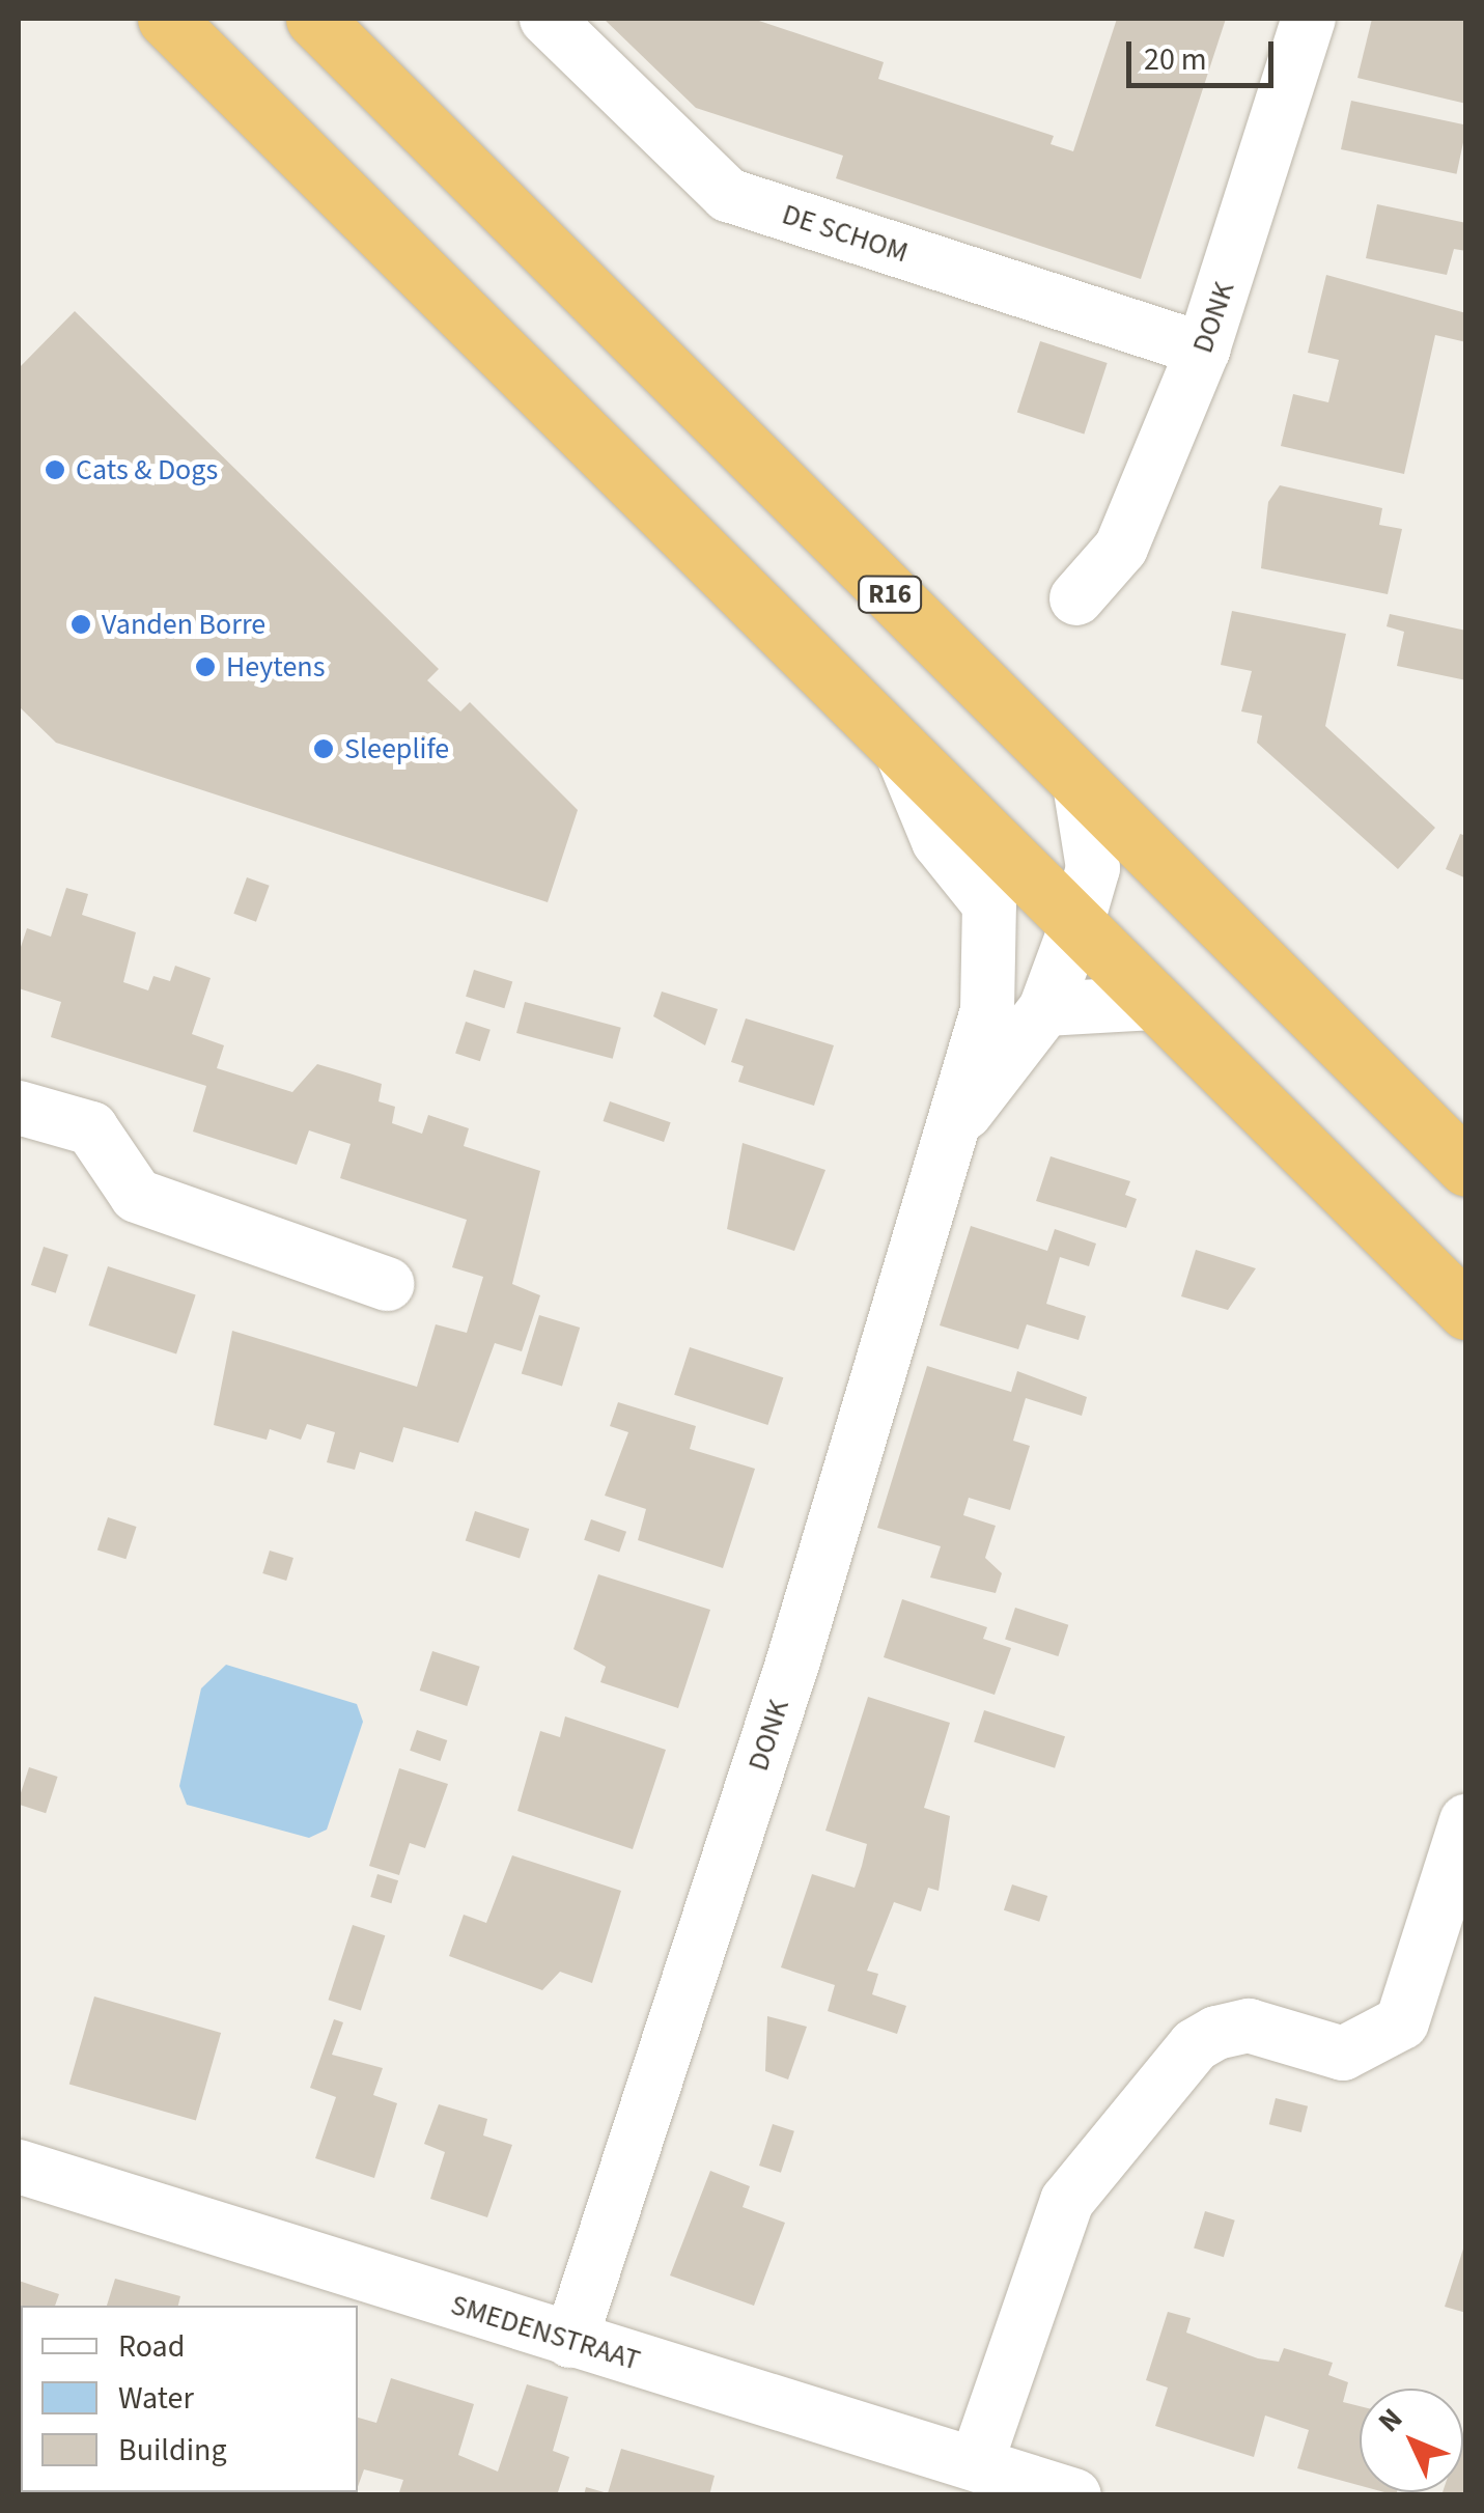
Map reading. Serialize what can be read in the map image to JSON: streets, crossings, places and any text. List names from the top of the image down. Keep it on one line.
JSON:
{"streets":{"highway":["R16"],"street":["DE SCHOM","DONK","SMEDENSTRAAT"]},"crossings":[["DE SCHOM","DONK"],["DONK","R16"],["DONK","SMEDENSTRAAT"]],"places":["Cats & Dogs","Vanden Borre","Heytens","Sleeplife"],"legend":["Road","Water","Building"],"scale_bar":"20 m","north":"top left"}
